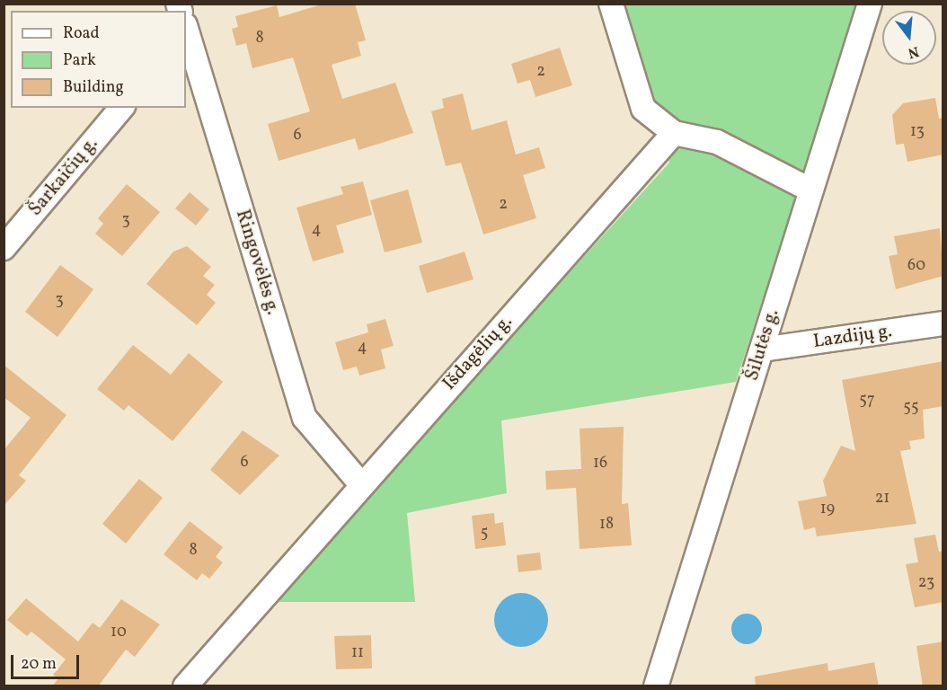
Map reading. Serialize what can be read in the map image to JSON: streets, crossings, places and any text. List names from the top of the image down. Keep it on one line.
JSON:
{"streets":{"street":["Šarkaičių g.","Ringovėlės g.","Lazdijų g.","Šilutės g.","Išdagėlių g."]},"crossings":[["Ringovėlės g.","Išdagėlių g."],["Lazdijų g.","Šilutės g."]],"house_numbers":["8","2","13","6","2","3","4","60","3","4","57","55","6","16","21","19","18","5","8","23","10","11"],"legend":["Road","Park","Building"],"scale_bar":"20 m","north":"bottom"}
